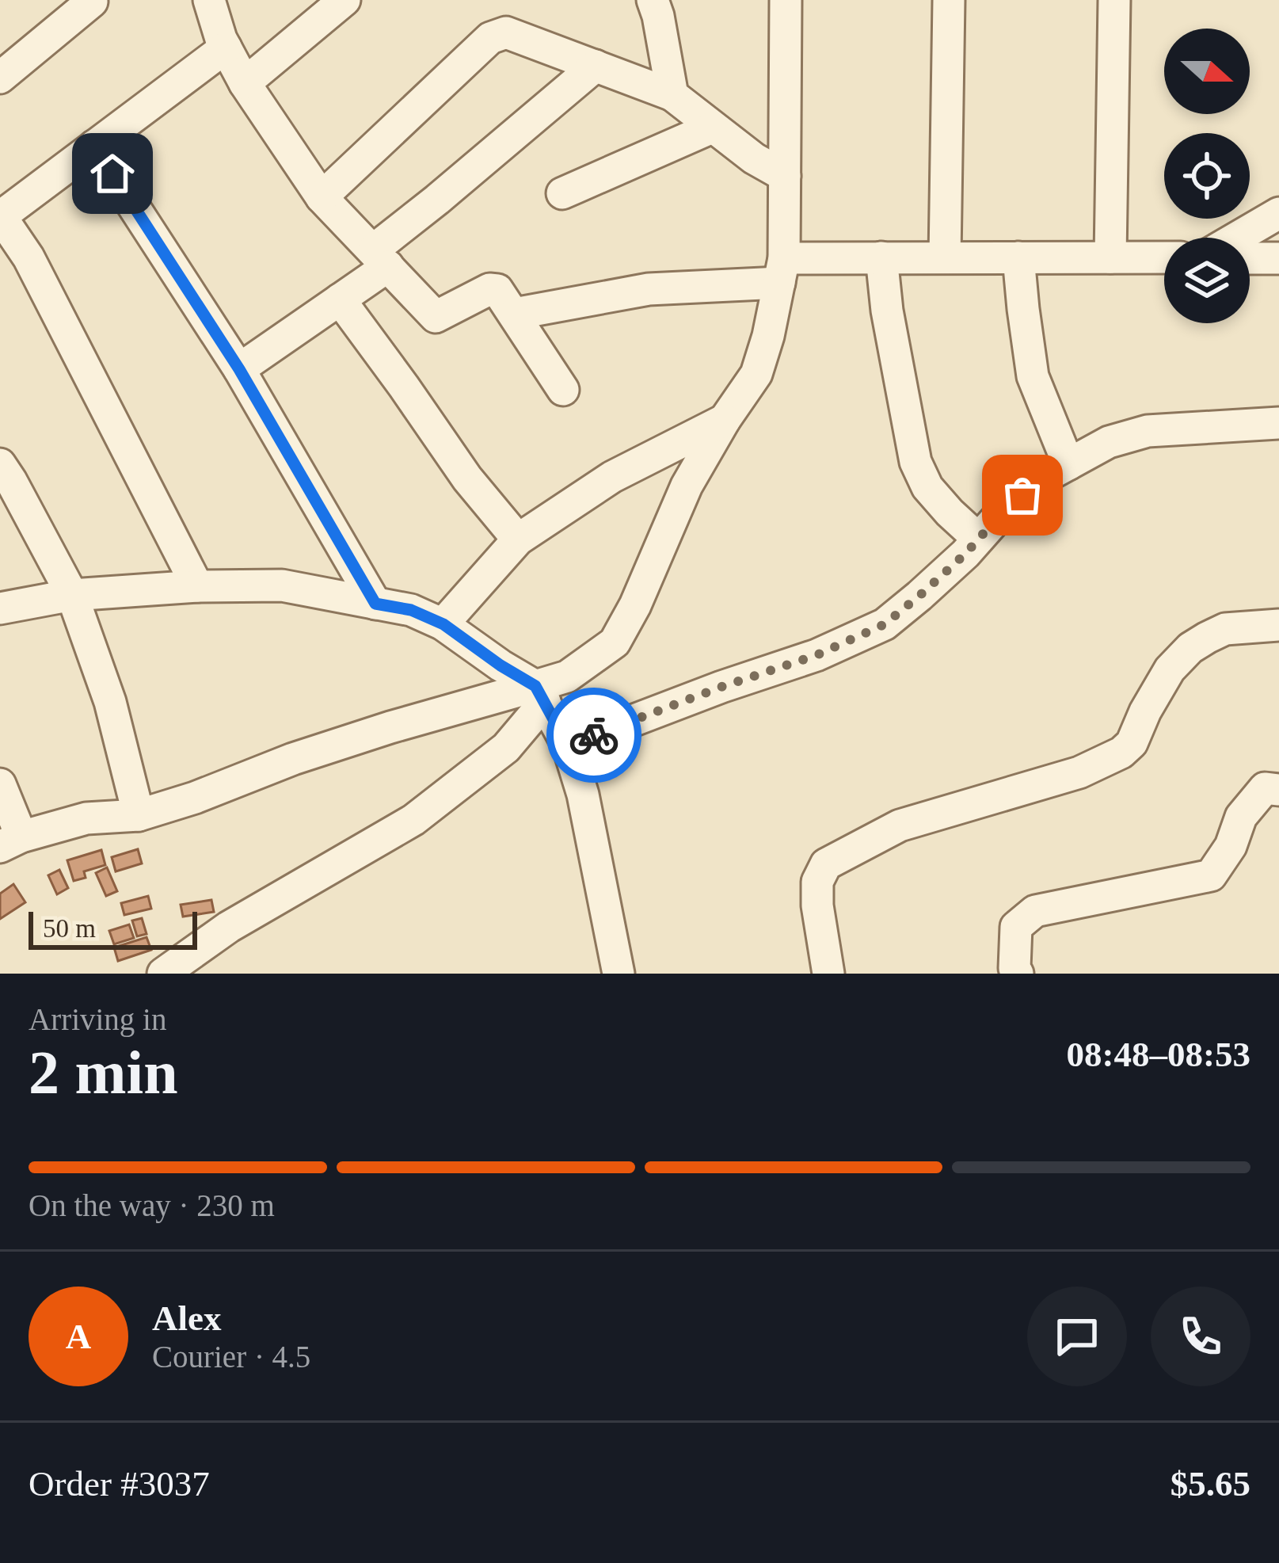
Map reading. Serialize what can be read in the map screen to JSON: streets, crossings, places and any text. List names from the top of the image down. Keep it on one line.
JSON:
{"scale_bar":"50 m","north":"right","page":{"scale":"50 m","heading":["2 min","Arriving in","08:48–08:53"],"panel":["Alex","Courier · 4.5","Order #3037","$5.65"],"bar":"On the way · 230 m","round":"A"}}
